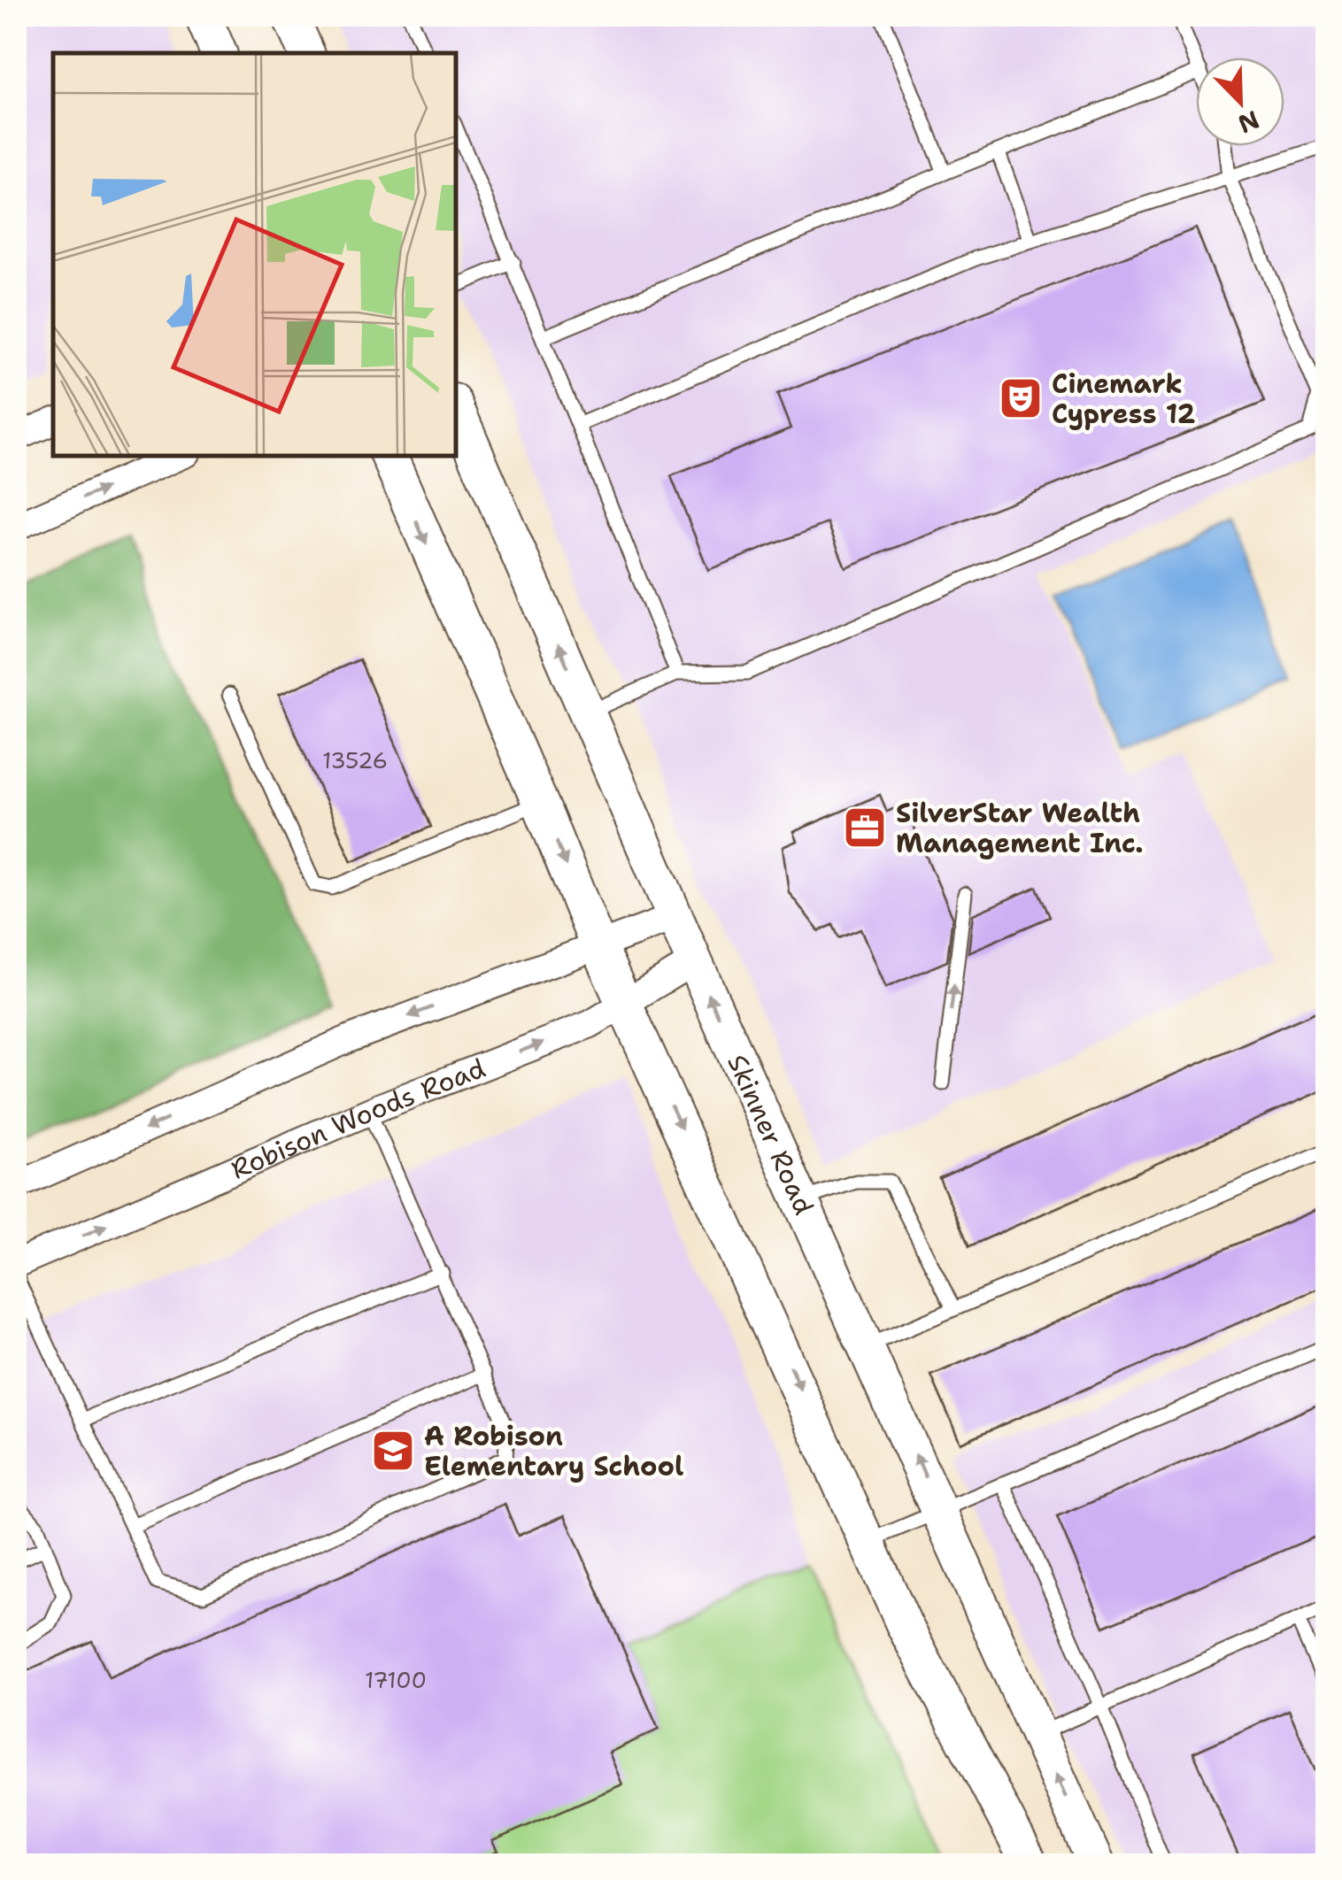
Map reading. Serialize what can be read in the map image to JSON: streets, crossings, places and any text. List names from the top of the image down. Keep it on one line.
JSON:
{"streets":{"street":["Robison Woods Road","Skinner Road"]},"crossings":[["Robison Woods Road","Skinner Road"]],"places":{"theatre":["Cinemark Cypress 12"],"office":["SilverStar Wealth Management Inc."],"school or university":["A Robison Elementary School"]},"house_numbers":["13526","17100"],"north":"bottom right"}
